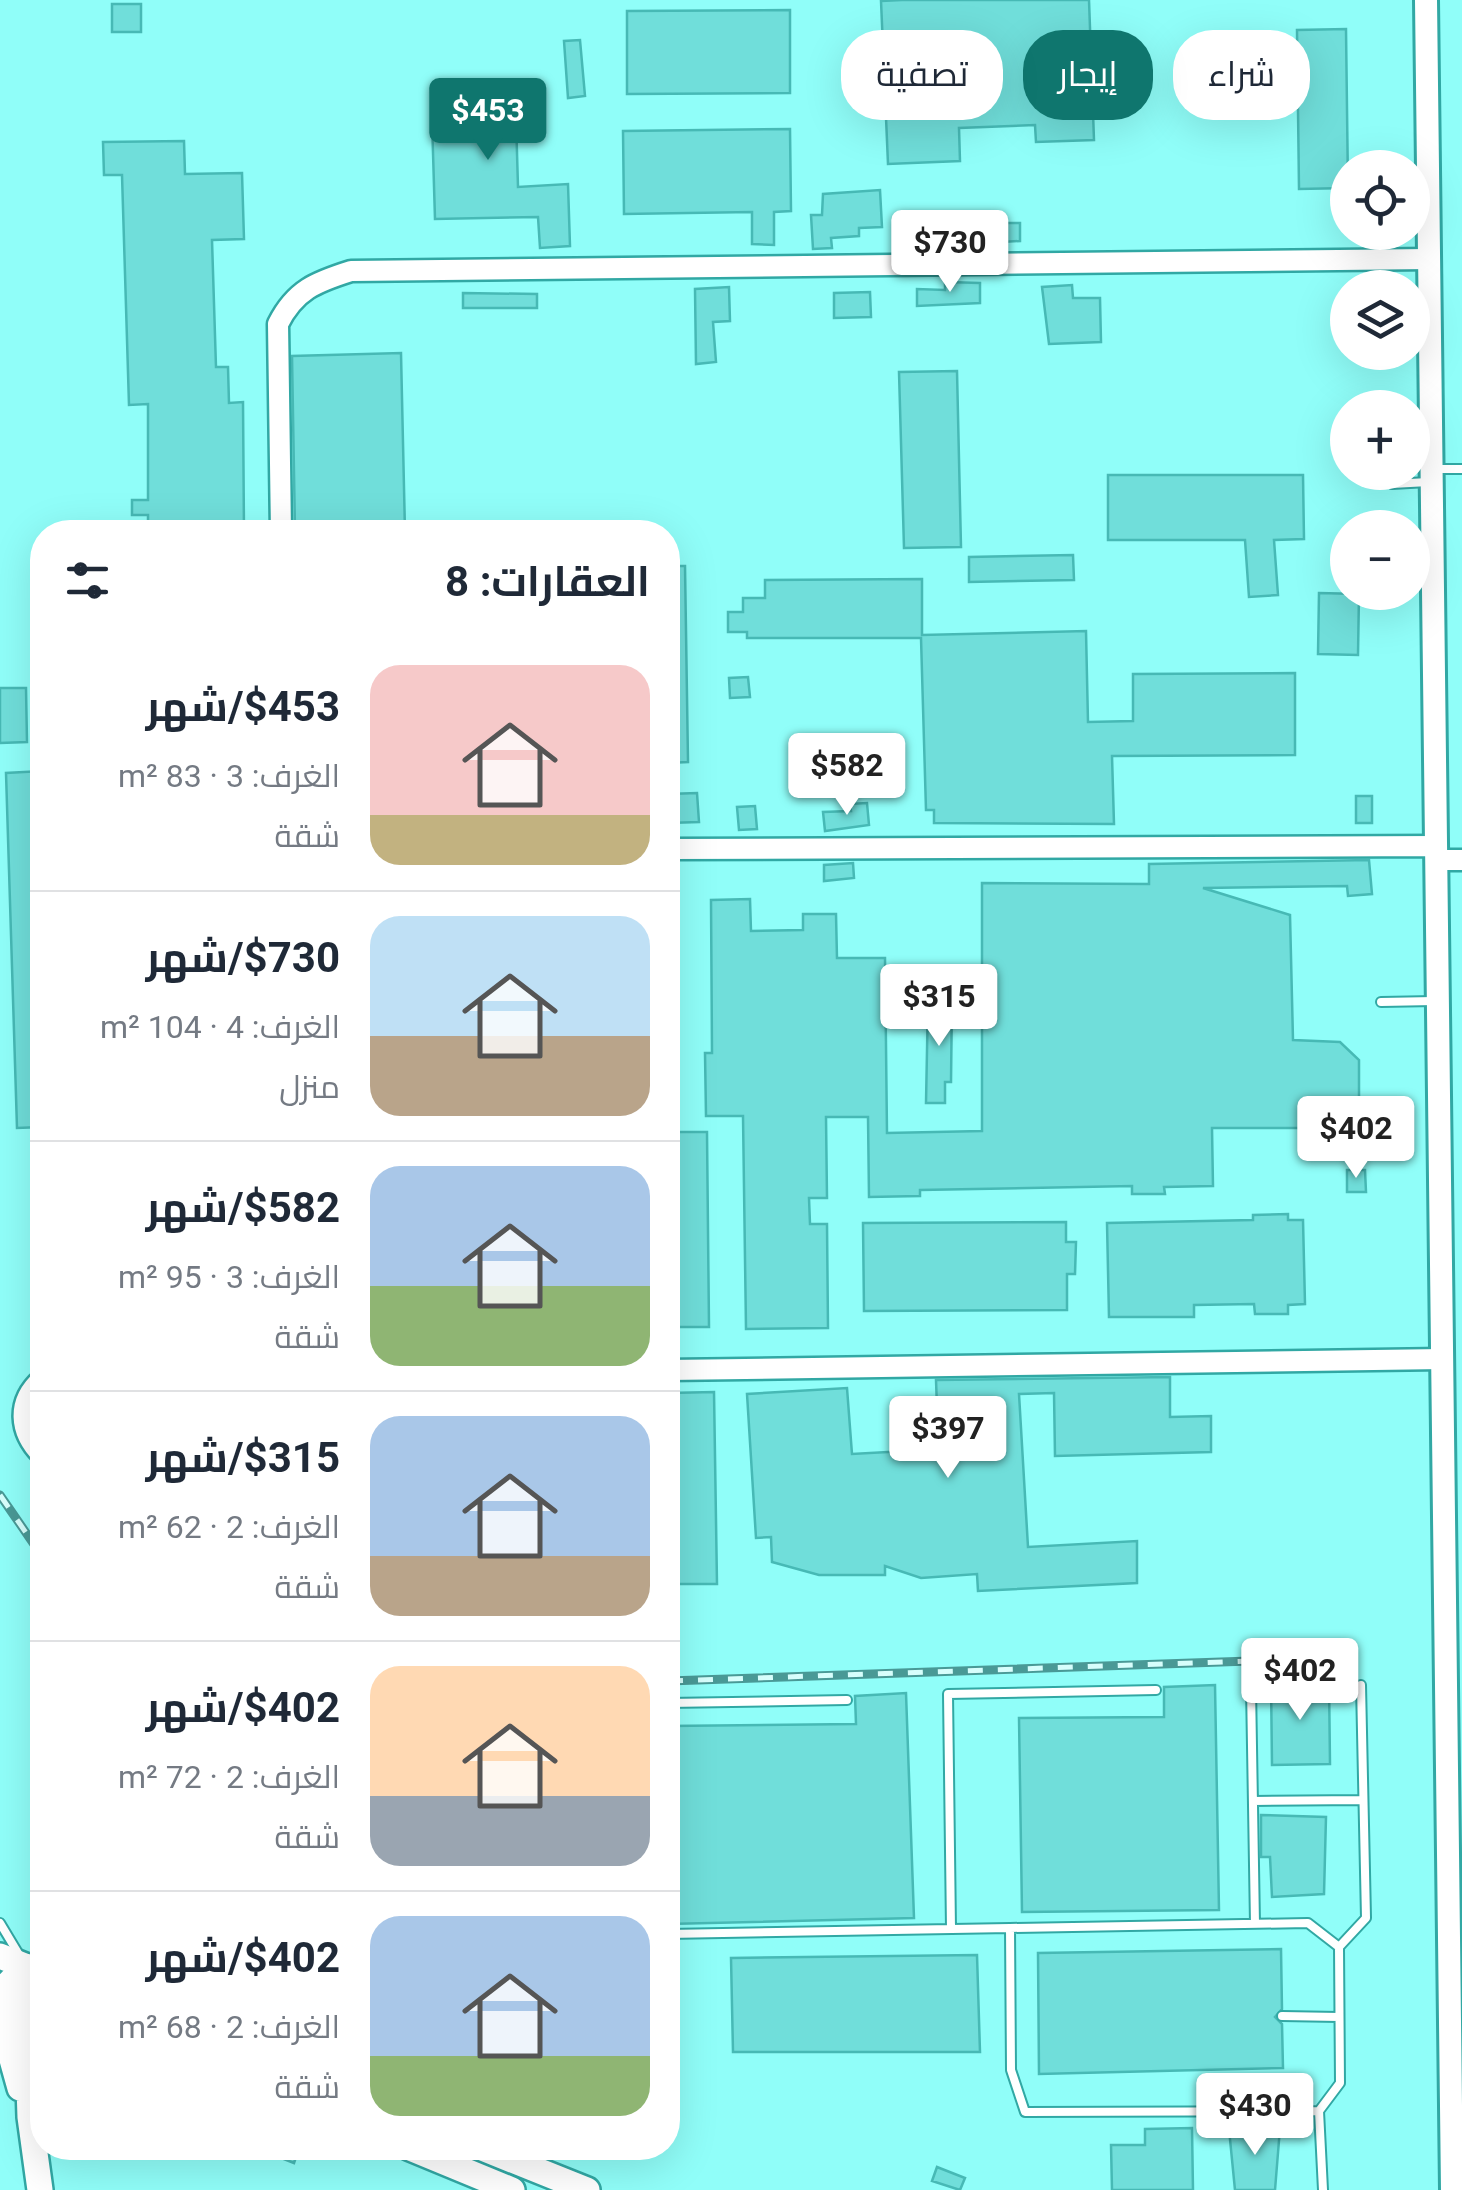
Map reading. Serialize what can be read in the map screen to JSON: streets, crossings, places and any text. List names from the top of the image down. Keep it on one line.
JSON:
{"page":{"chip":["شراء","إيجار","تصفية"],"price":["$453","$730","$582","$315","$402","$397","$402","$430"],"map_buttons":["+","−"],"heading":"العقارات: 8","list":[{"name":"$453/شهر","note":"الغرف: 3 · 83 m² · شقة"},{"name":"$730/شهر","note":"الغرف: 4 · 104 m² · منزل"},{"name":"$582/شهر","note":"الغرف: 3 · 95 m² · شقة"},{"name":"$315/شهر","note":"الغرف: 2 · 62 m² · شقة"},{"name":"$402/شهر","note":"الغرف: 2 · 72 m² · شقة"},{"name":"$402/شهر","note":"الغرف: 2 · 68 m² · شقة"}]}}
